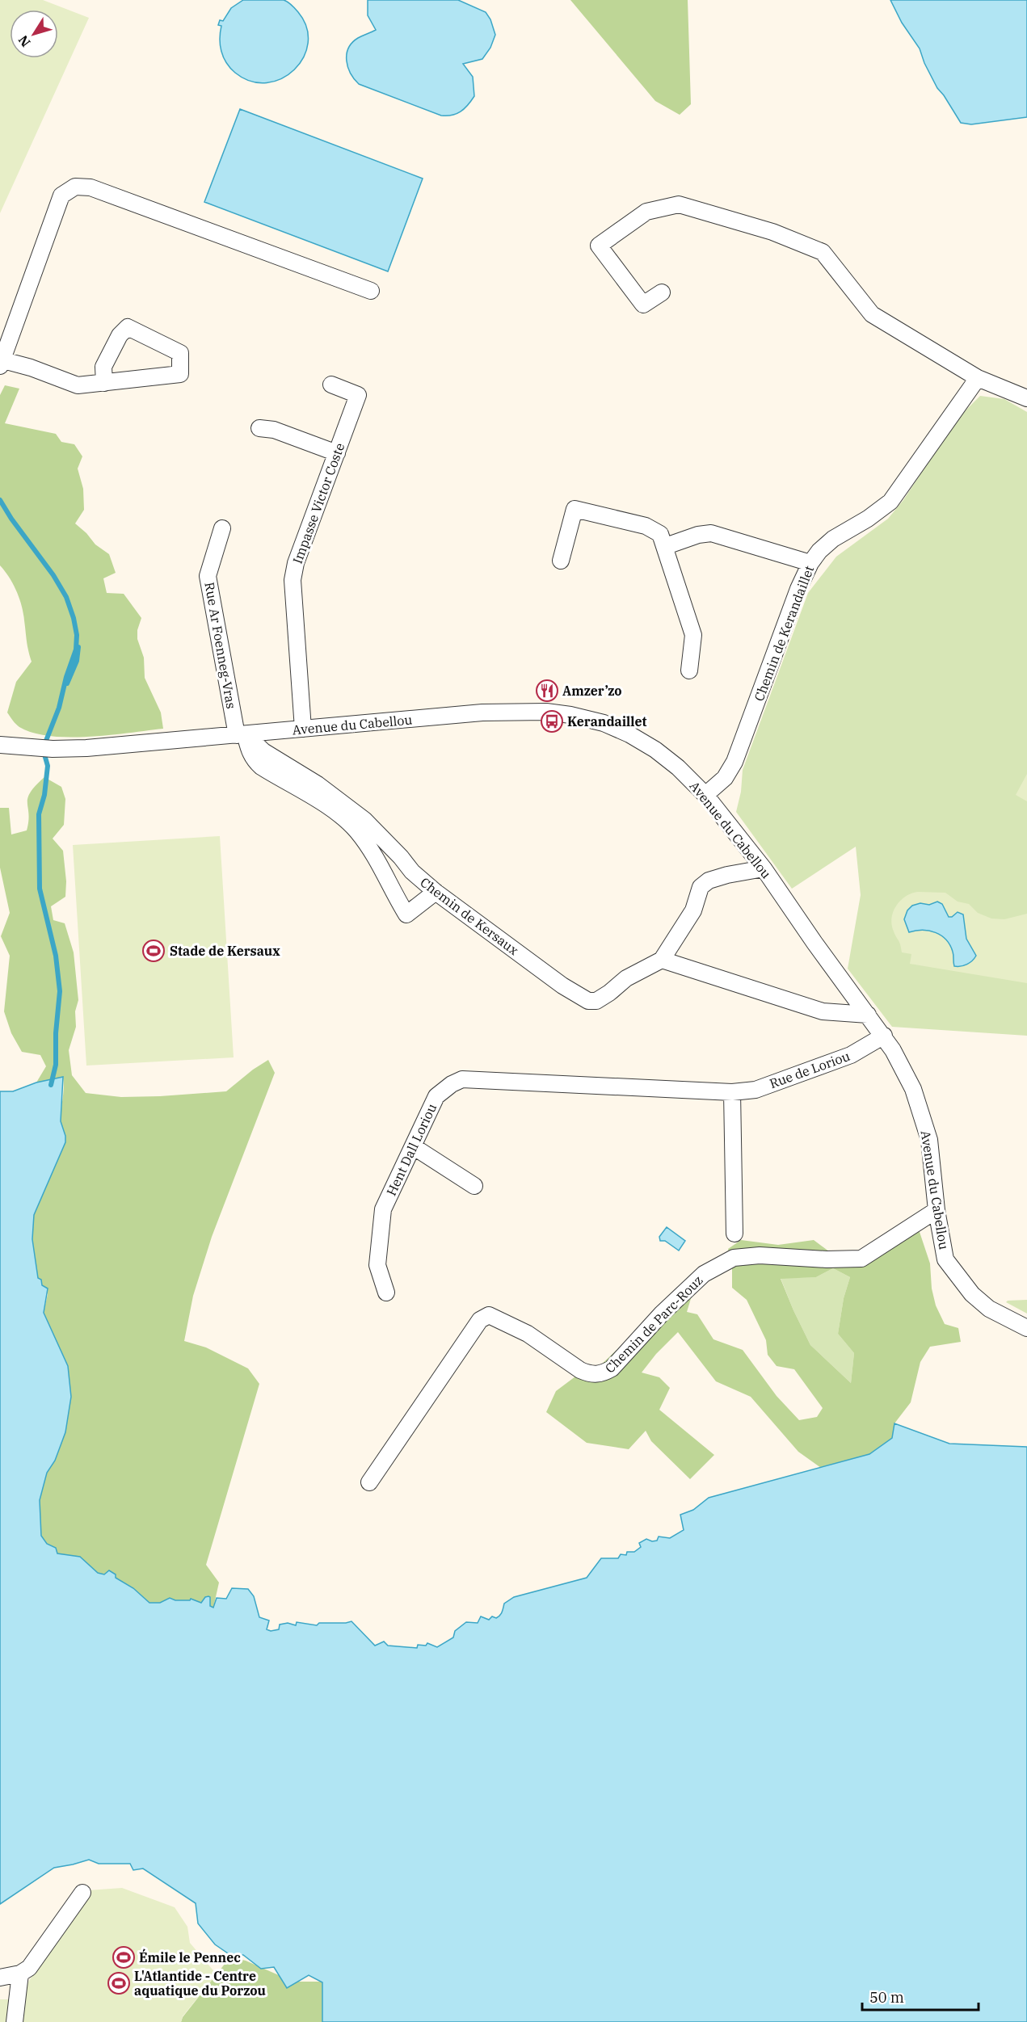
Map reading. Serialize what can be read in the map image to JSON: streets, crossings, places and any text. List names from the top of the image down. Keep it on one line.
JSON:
{"streets":{"street":["Impasse Victor Coste","Chemin de Kerandaillet","Rue Ar Foenneg-Vras","Avenue du Cabellou","Chemin de Kersaux","Rue de Loriou","Hent Dall Loriou","Chemin de Parc-Rouz"]},"crossings":[["Impasse Victor Coste","Avenue du Cabellou"],["Chemin de Kerandaillet","Avenue du Cabellou"],["Rue Ar Foenneg-Vras","Avenue du Cabellou"],["Rue Ar Foenneg-Vras","Chemin de Kersaux"],["Avenue du Cabellou","Chemin de Kersaux"],["Avenue du Cabellou","Rue de Loriou"],["Avenue du Cabellou","Chemin de Parc-Rouz"],["Rue de Loriou","Hent Dall Loriou"]],"places":{"restaurant":["Amzer’zo"],"bus stop":["Kerandaillet"],"sports":["Stade de Kersaux","Émile le Pennec","L'Atlantide - Centre aquatique du Porzou"]},"scale_bar":"50 m","north":"bottom left"}
